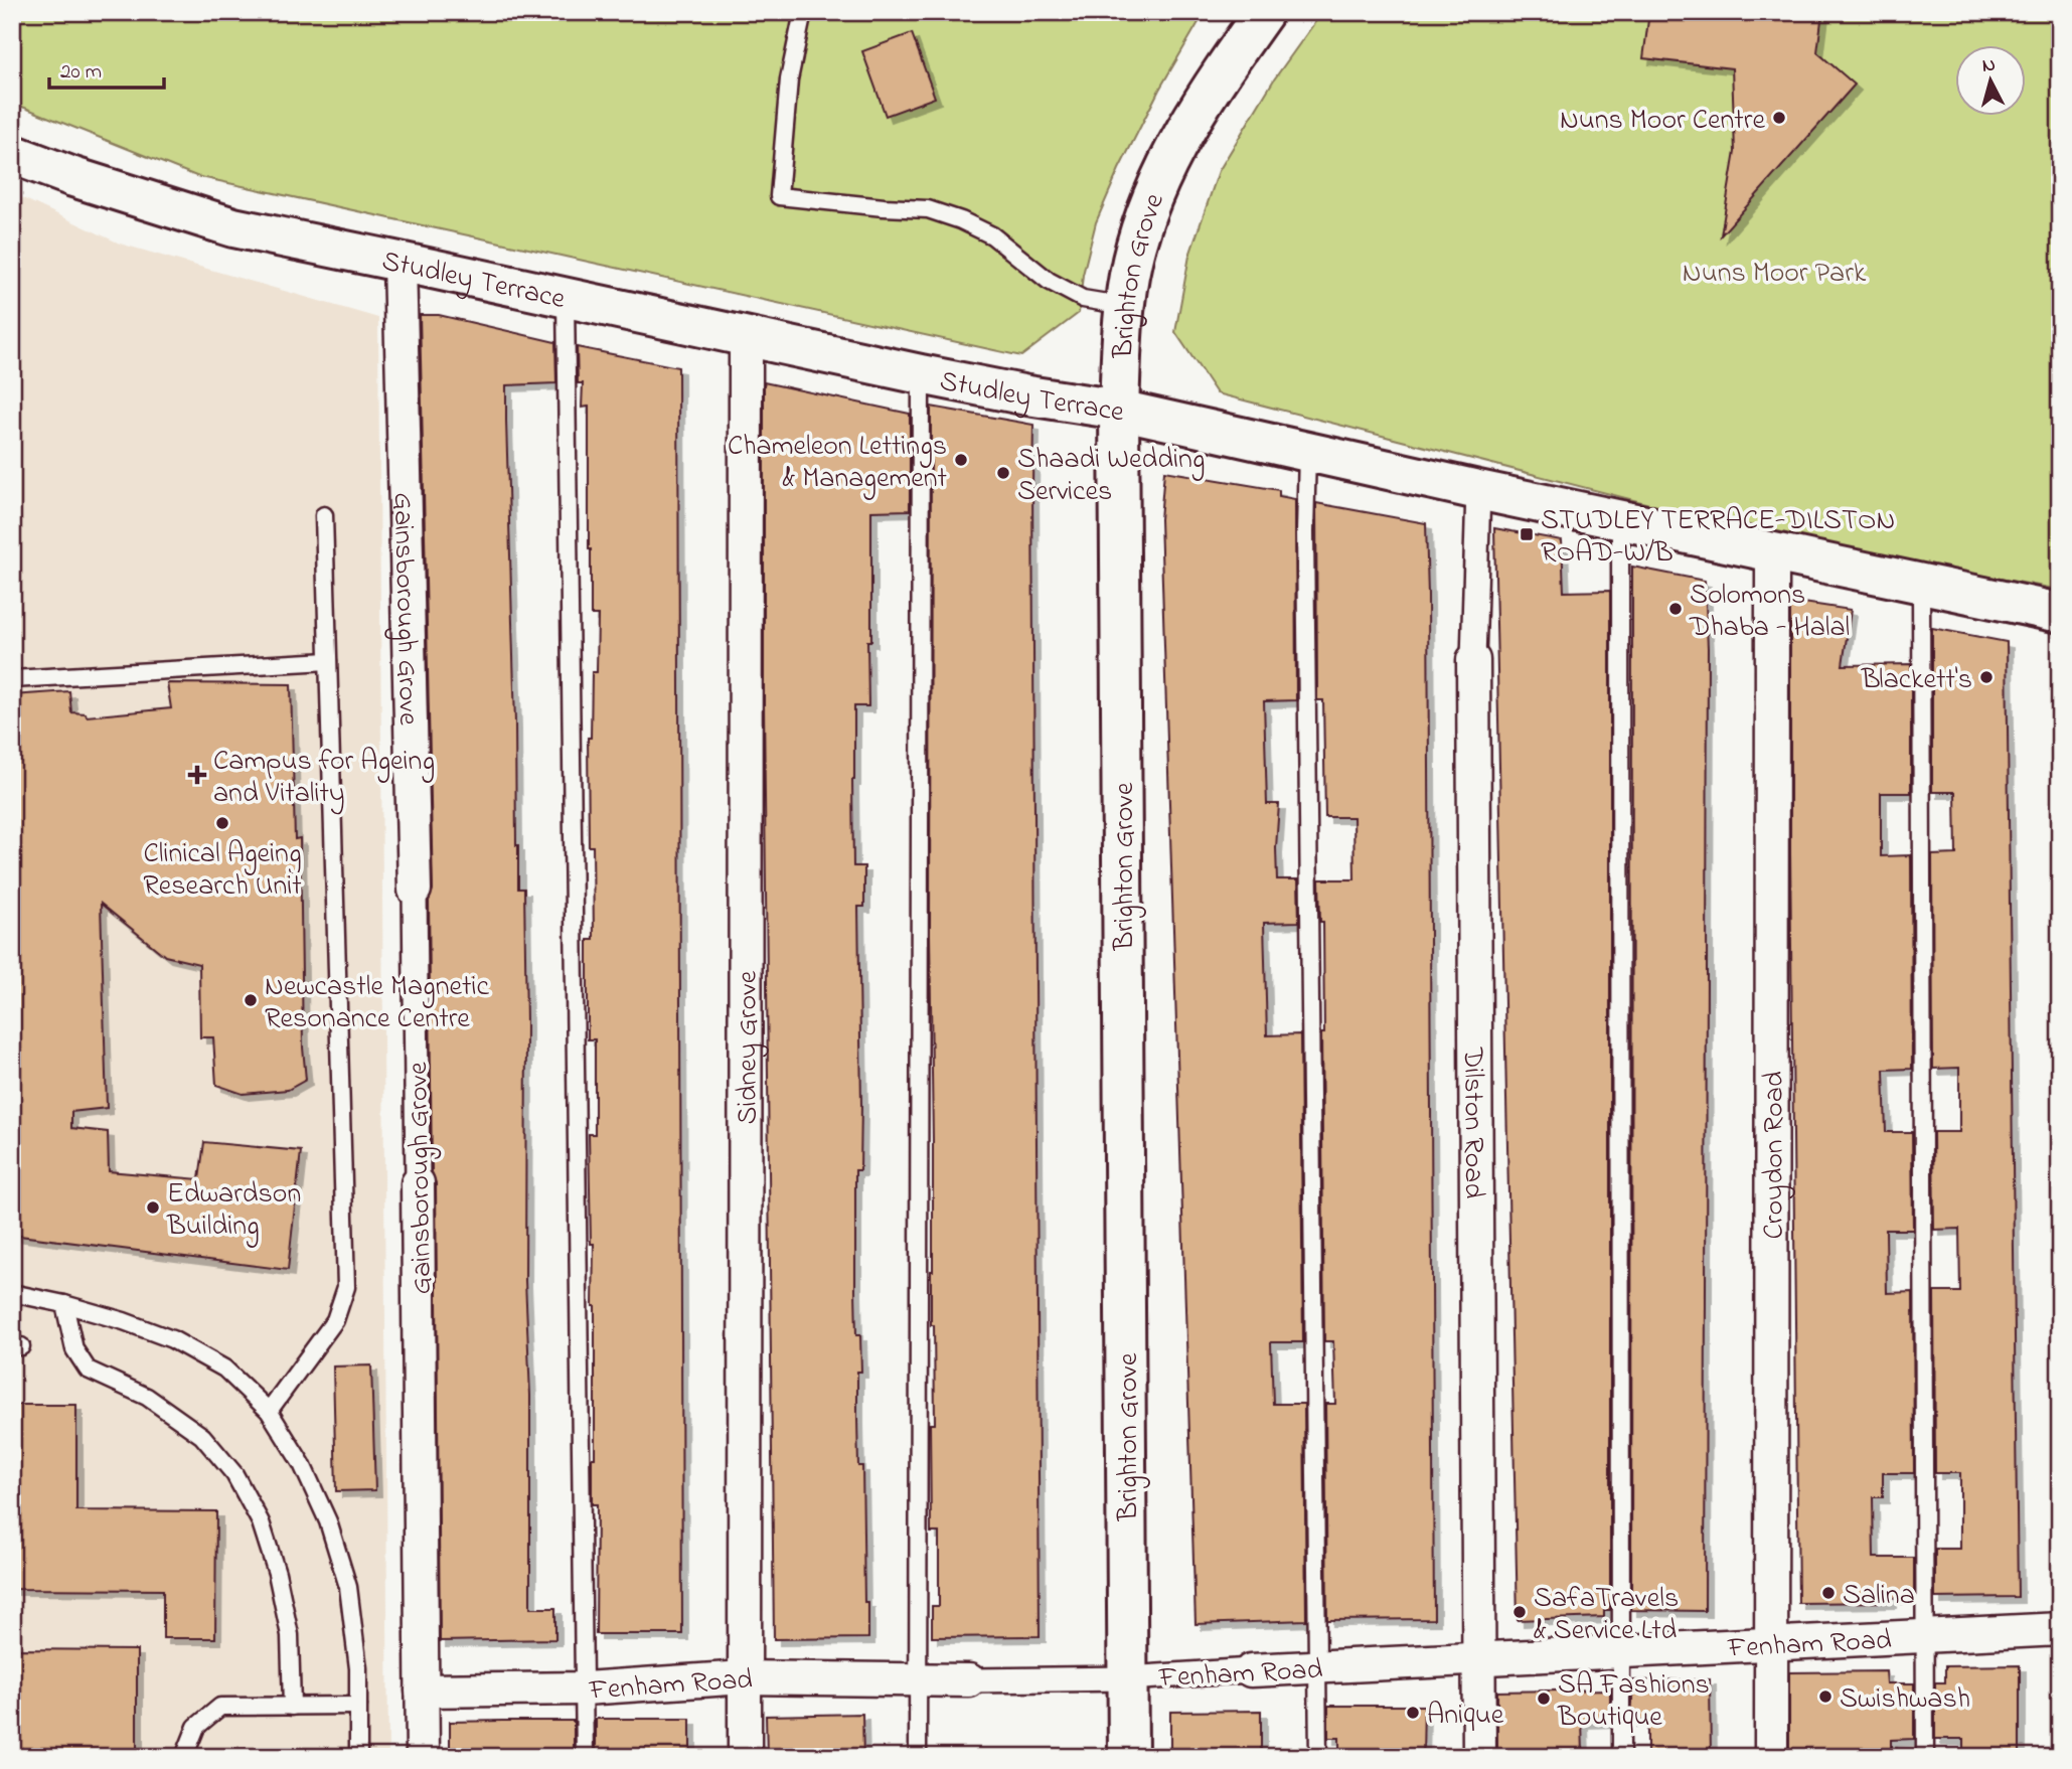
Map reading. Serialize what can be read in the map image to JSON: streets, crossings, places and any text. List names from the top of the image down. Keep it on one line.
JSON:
{"streets":{"street":["Brighton Grove","Studley Terrace","Gainsborough Grove","Sidney Grove","Dilston Road","Croydon Road","Fenham Road"]},"crossings":[["Brighton Grove","Studley Terrace"],["Brighton Grove","Fenham Road"],["Studley Terrace","Gainsborough Grove"],["Studley Terrace","Sidney Grove"],["Studley Terrace","Dilston Road"],["Studley Terrace","Croydon Road"],["Gainsborough Grove","Fenham Road"],["Sidney Grove","Fenham Road"],["Dilston Road","Fenham Road"],["Croydon Road","Fenham Road"]],"parks":["Nuns Moor Park"],"places":{"other":["Nuns Moor Centre","Chameleon Lettings & Management","Shaadi Wedding Services","Solomons Dhaba - Halal","Blackett's","Clinical Ageing Research Unit","Newcastle Magnetic Resonance Centre","Edwardson Building","Salina","SafaTravels & Service Ltd","Swishwash","SA Fashions Boutique","Anique"],"transit":["STUDLEY TERRACE-DILSTON ROAD-W/B"],"health":["Campus for Ageing and Vitality"]},"scale_bar":"20 m","north":"top"}
